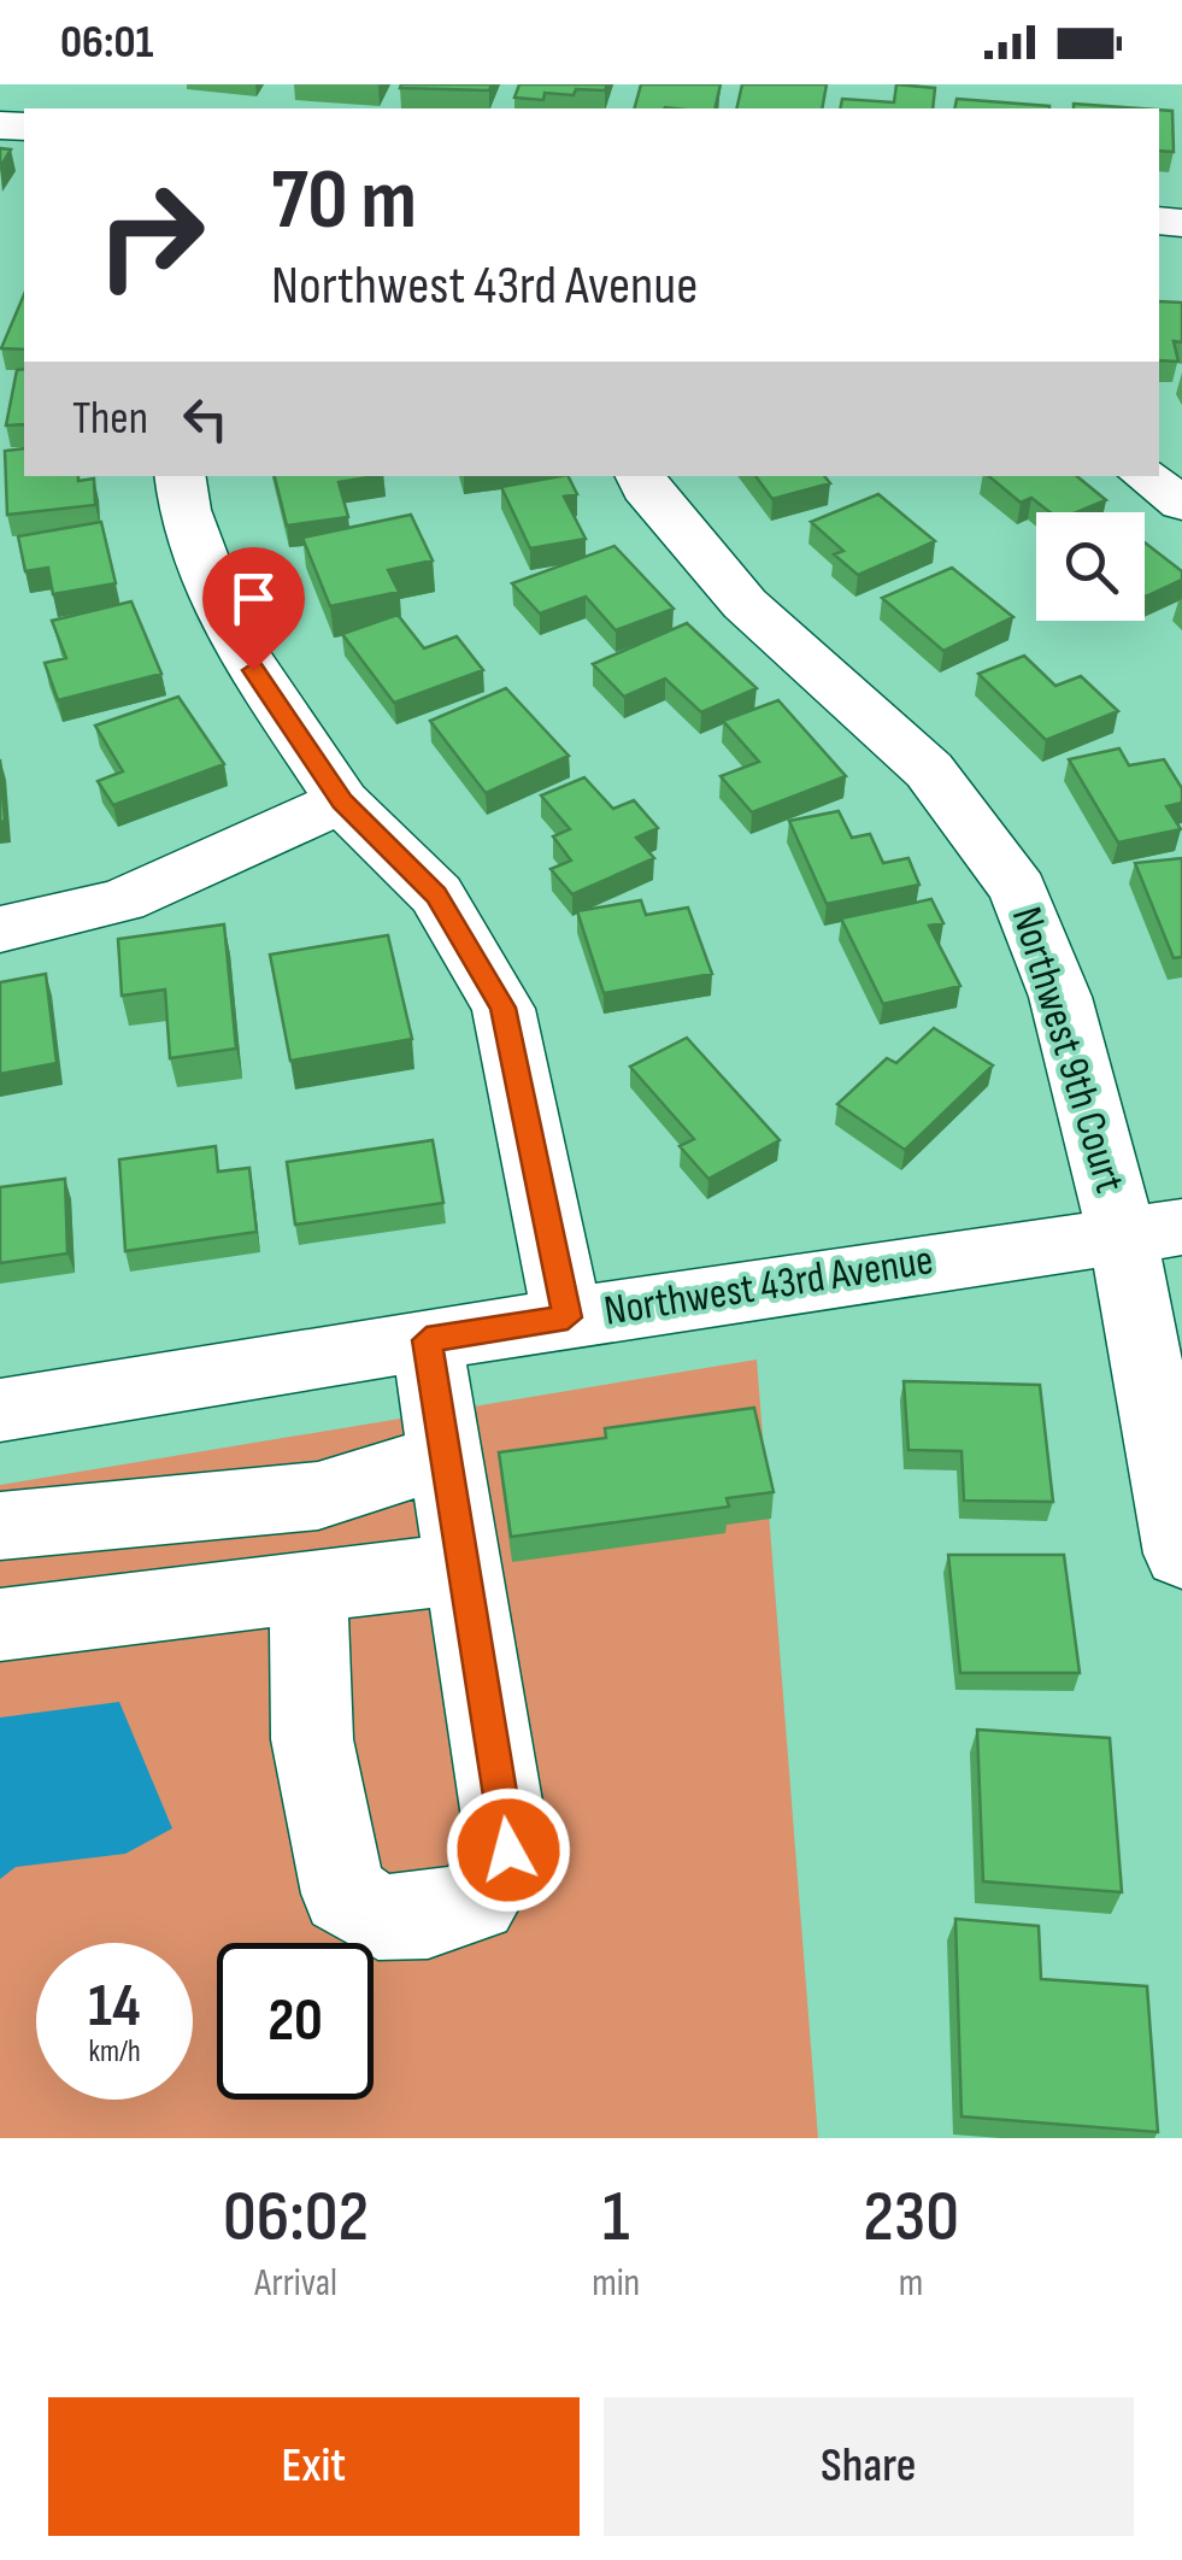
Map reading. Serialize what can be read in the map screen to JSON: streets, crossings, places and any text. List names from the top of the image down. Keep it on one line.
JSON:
{"streets":{"street":["Northwest 9th Court","Northwest 43rd Avenue"]},"crossings":[["Northwest 9th Court","Northwest 43rd Avenue"]],"page":{"status":"06:01","turn":["70 m","Northwest 43rd Avenue"],"then":"Then","speed":"14 km/h","limit":"20","eta":["06:02","Arrival","1","min","230","m"],"buttons":["Exit","Share"]}}
